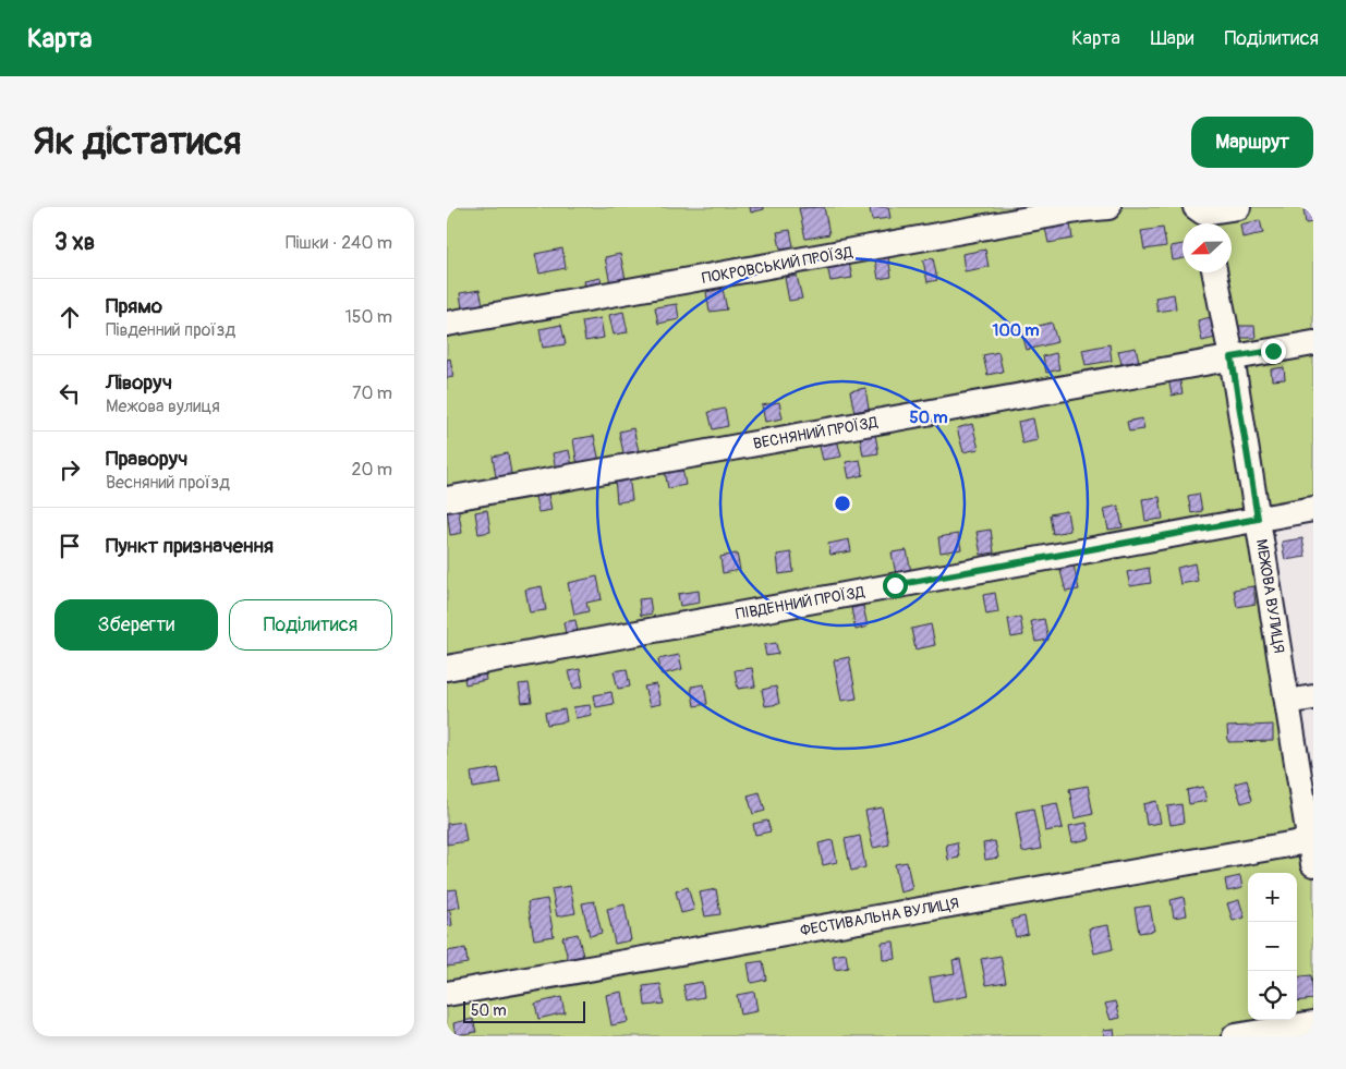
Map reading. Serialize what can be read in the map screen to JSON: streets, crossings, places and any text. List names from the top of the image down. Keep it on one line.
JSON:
{"streets":{"street":["ПОКРОВСЬКИЙ ПРОЇЗД","ВЕСНЯНИЙ ПРОЇЗД","МЕЖОВА ВУЛИЦЯ","ПІВДЕННИЙ ПРОЇЗД","ФЕСТИВАЛЬНА ВУЛИЦЯ"]},"crossings":[["ВЕСНЯНИЙ ПРОЇЗД","МЕЖОВА ВУЛИЦЯ"],["МЕЖОВА ВУЛИЦЯ","ПІВДЕННИЙ ПРОЇЗД"],["МЕЖОВА ВУЛИЦЯ","ФЕСТИВАЛЬНА ВУЛИЦЯ"]],"scale_bar":"50 m","north":"left","page":{"header":"Карта","nav":["Карта","Шари","Поділитися"],"buttons":["Маршрут",["Зберегти","Поділитися"]],"title":"Як дістатися","heading":["3 хв","Пішки · 240 m"],"list":[["Прямо","Південний проїзд","150 m"],["Ліворуч","Межова вулиця","70 m"],["Праворуч","Весняний проїзд","20 m"],"Пункт призначення"],"map_buttons":["+","−"],"scale":"50 m"},"rings":["100 m","50 m"]}
